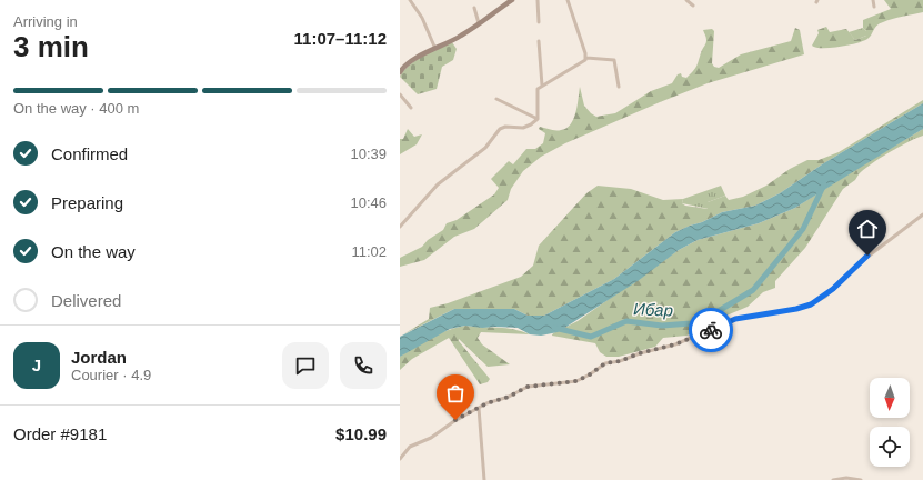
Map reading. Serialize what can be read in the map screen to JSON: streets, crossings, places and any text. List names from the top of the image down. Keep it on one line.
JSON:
{"water":["Ибар"],"north":"bottom","page":{"heading":["3 min","Arriving in","11:07–11:12"],"panel":["Jordan","Courier · 4.9","Order #9181","$10.99"],"bar":"On the way · 400 m","list":[["Confirmed","10:39"],["Preparing","10:46"],["On the way","11:02"],"Delivered"],"round":"J"}}
